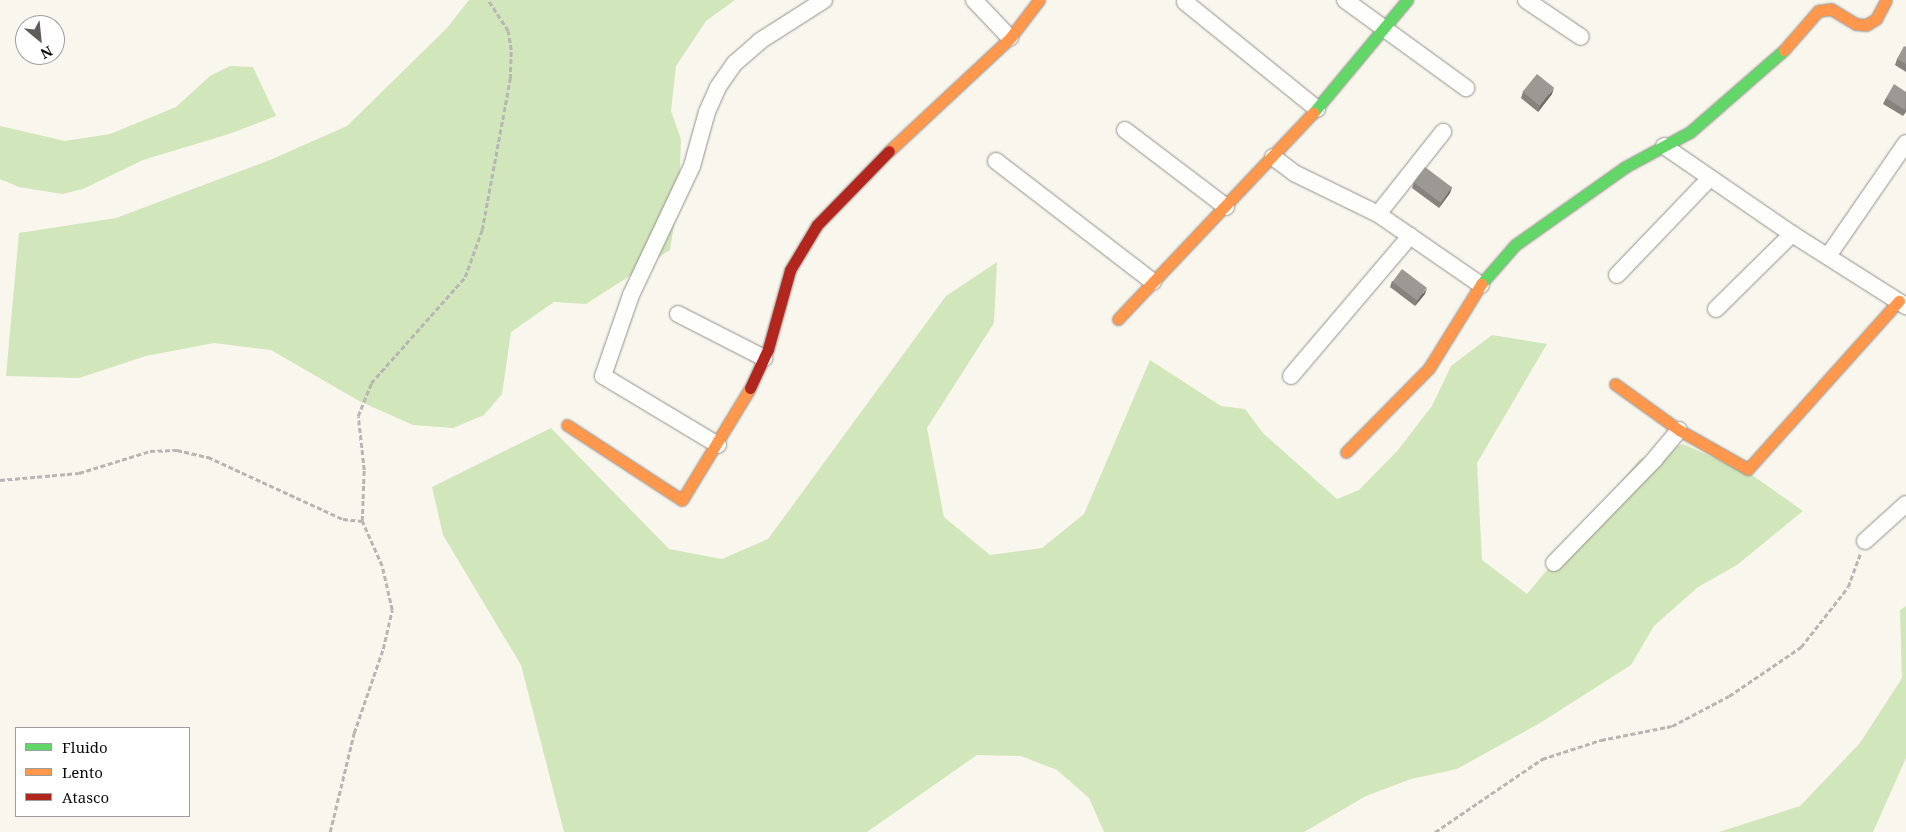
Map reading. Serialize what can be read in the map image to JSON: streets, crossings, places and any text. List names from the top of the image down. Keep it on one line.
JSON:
{"legend":["Fluido","Lento","Atasco"],"north":"bottom right"}
